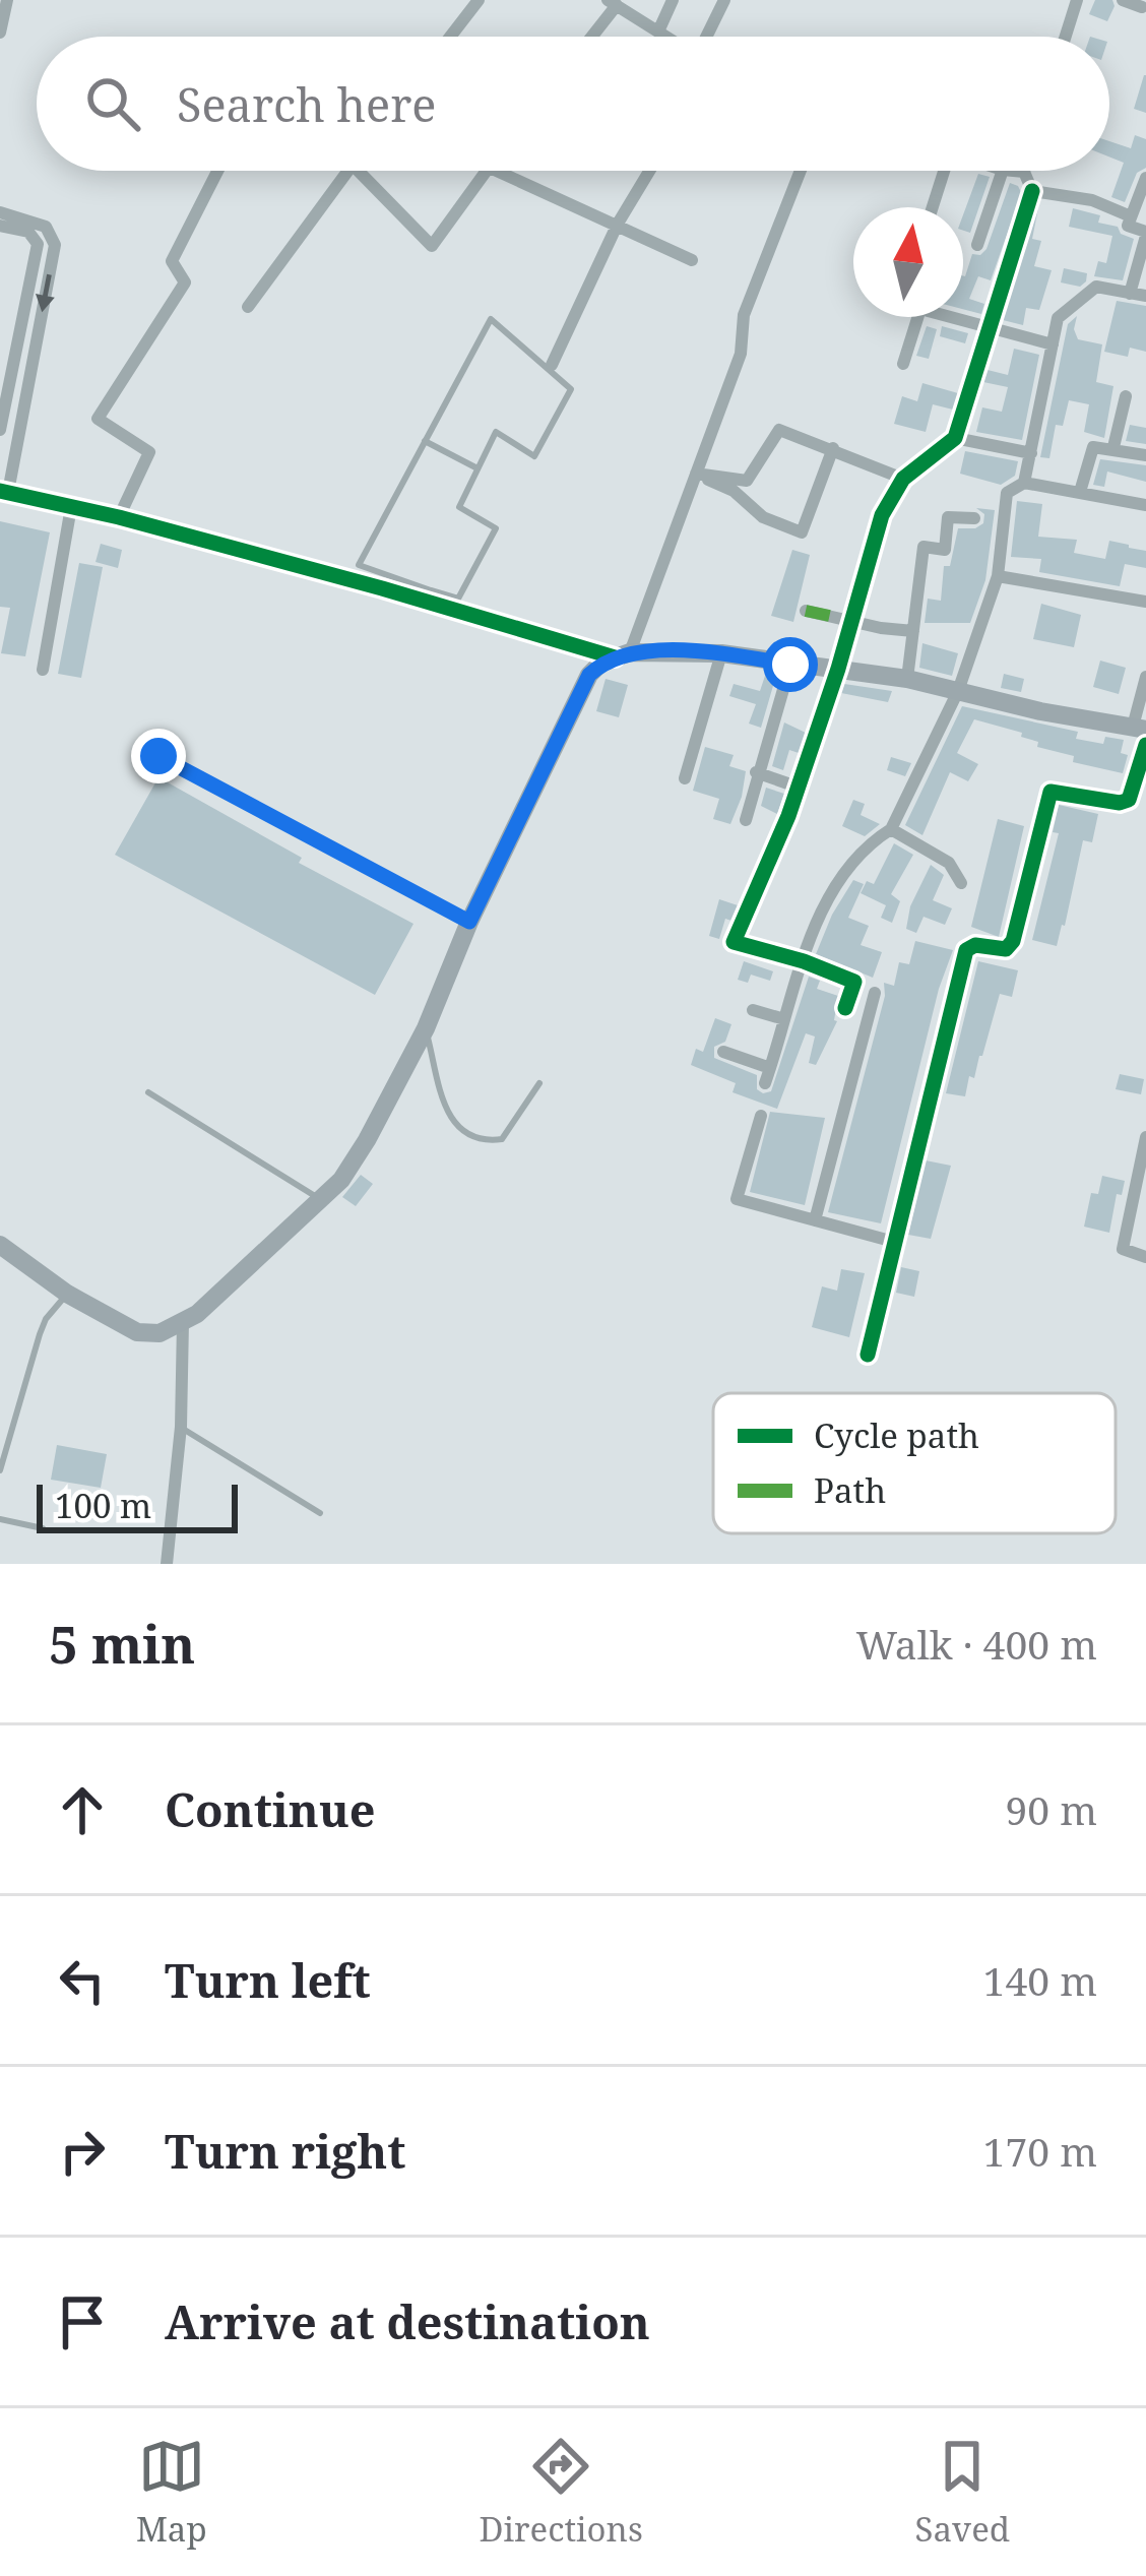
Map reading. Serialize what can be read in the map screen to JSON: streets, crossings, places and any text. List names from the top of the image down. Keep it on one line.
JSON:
{"legend":["Cycle path","Path"],"scale_bar":"100 m","north":"top","page":{"search":"Search here","scale":"100 m","heading":["5 min","Walk · 400 m"],"list":[["Continue","90 m"],["Turn left","140 m"],["Turn right","170 m"],"Arrive at destination"],"nav":["Map","Directions","Saved"]}}
